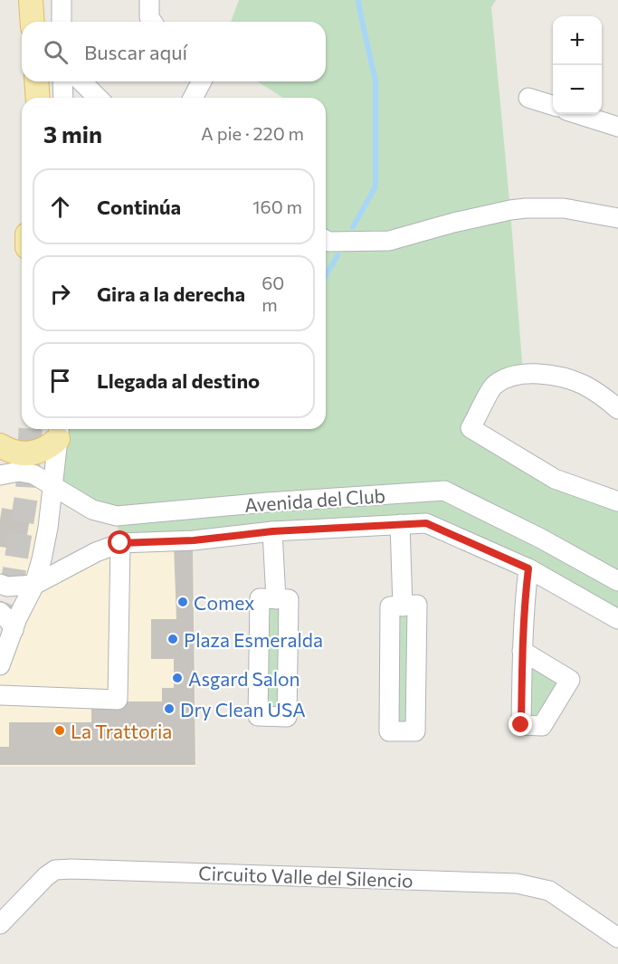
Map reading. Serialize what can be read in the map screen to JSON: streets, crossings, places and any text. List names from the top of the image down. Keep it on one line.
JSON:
{"streets":{"street":["Avenida del Club","Circuito Valle del Silencio"]},"places":["Comex","Plaza Esmeralda","Asgard Salon","Dry Clean USA","La Trattoria"],"page":{"map_buttons":["+","−"],"search":"Buscar aquí","heading":["3 min","A pie · 220 m"],"list":[["Continúa","160 m"],["Gira a la derecha","60 m"],"Llegada al destino"]}}
